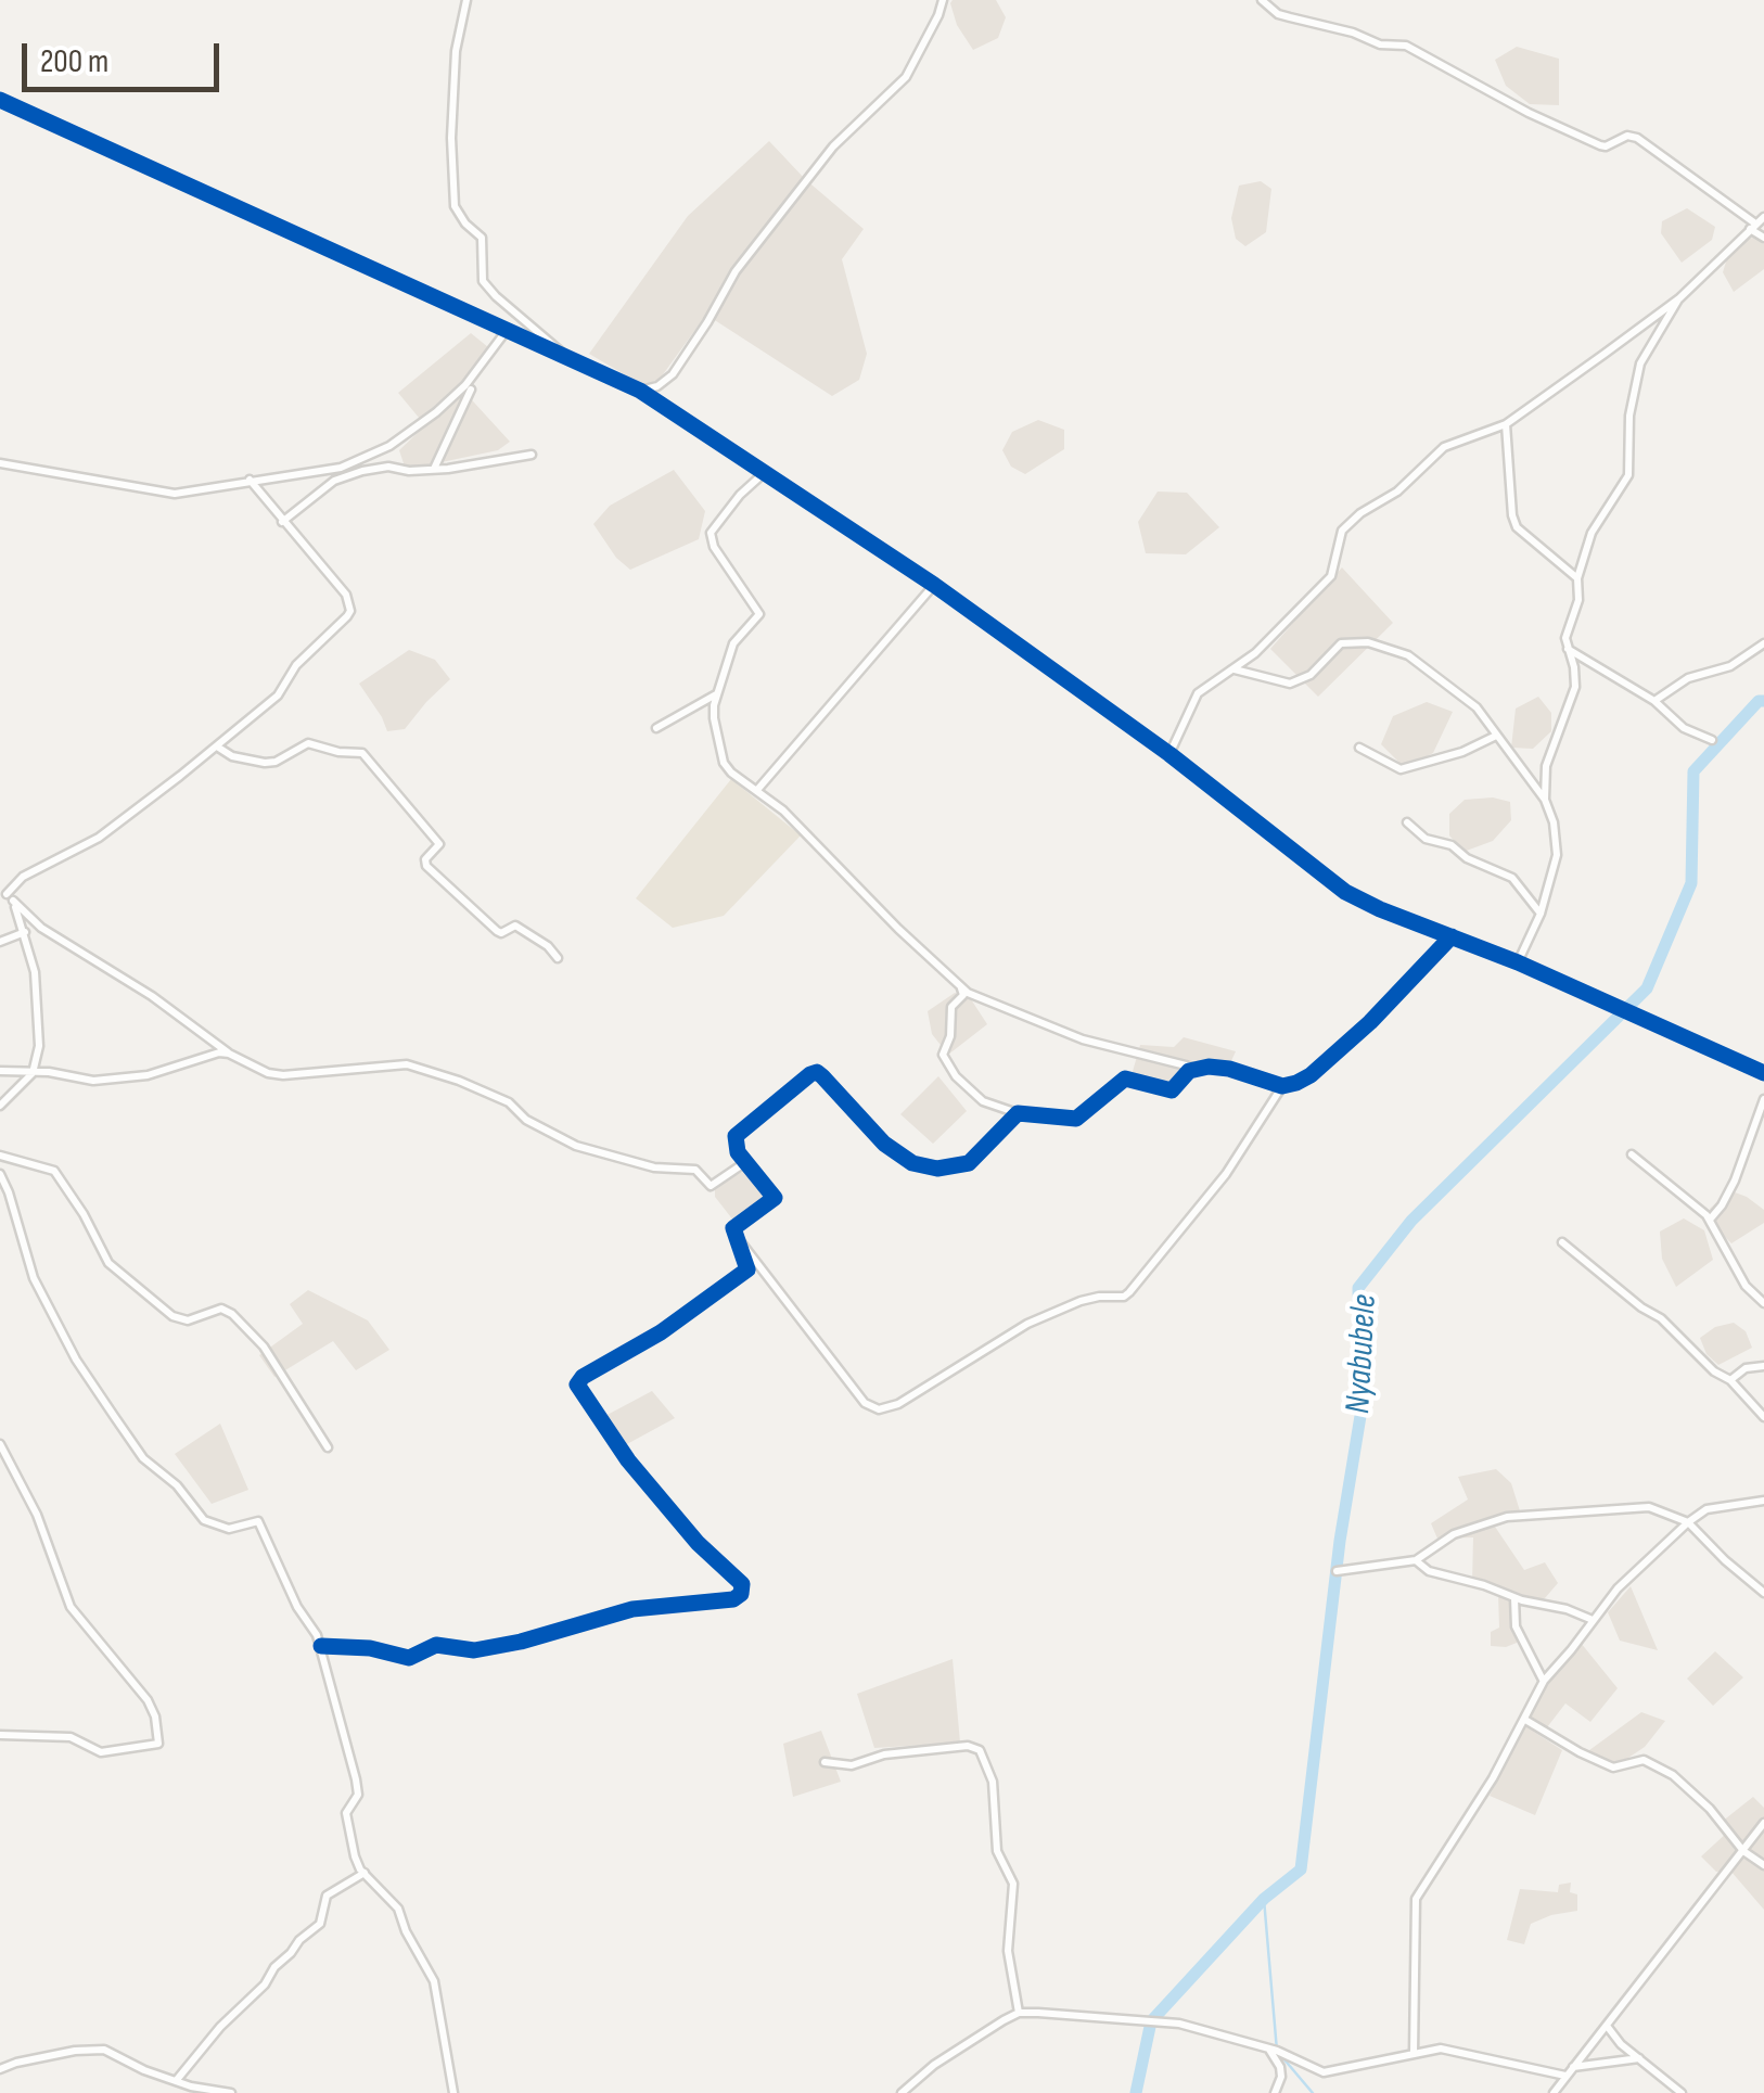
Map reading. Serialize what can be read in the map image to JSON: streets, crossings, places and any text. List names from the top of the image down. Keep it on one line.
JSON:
{"water":["Nyabubele"],"scale_bar":"200 m"}
